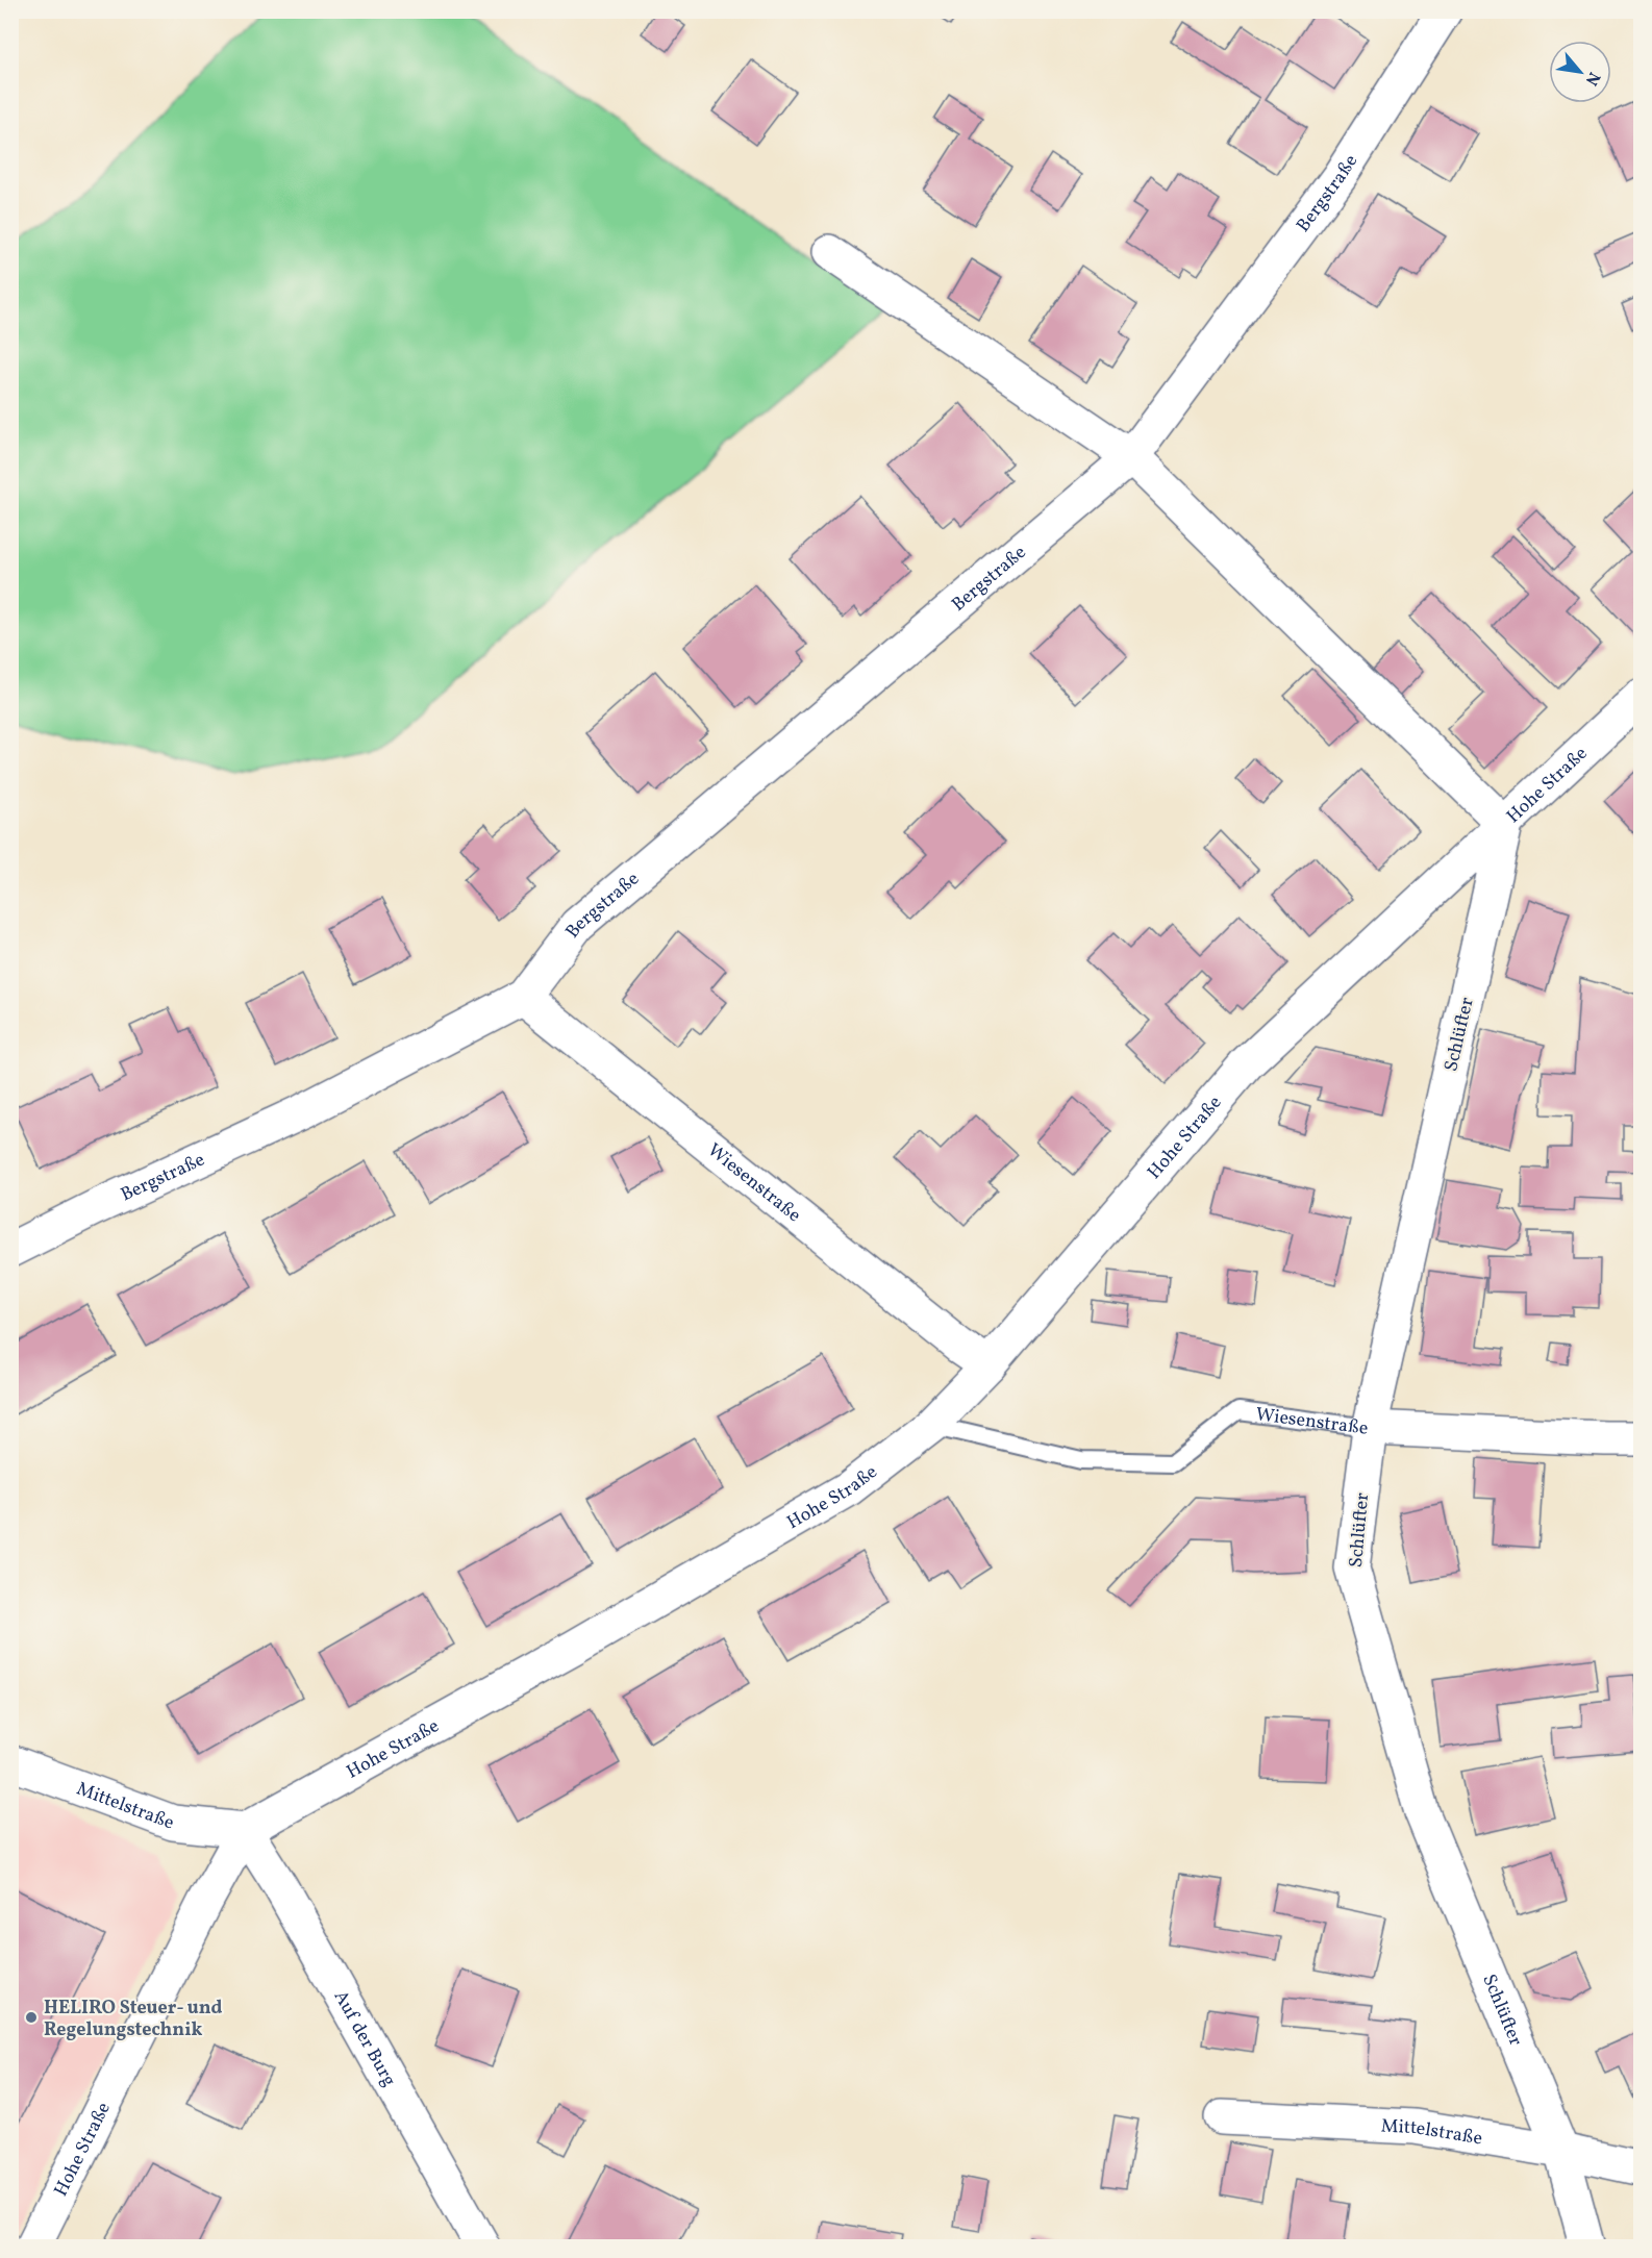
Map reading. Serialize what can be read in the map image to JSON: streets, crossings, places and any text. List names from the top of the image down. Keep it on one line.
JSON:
{"streets":{"street":["Bergstraße","Hohe Straße","Schlüfter","Wiesenstraße","Mittelstraße","Auf der Burg"]},"crossings":[["Bergstraße","Wiesenstraße"],["Hohe Straße","Schlüfter"],["Hohe Straße","Wiesenstraße"],["Hohe Straße","Mittelstraße"],["Hohe Straße","Auf der Burg"],["Schlüfter","Wiesenstraße"],["Schlüfter","Mittelstraße"],["Mittelstraße","Auf der Burg"]],"places":["HELIRO Steuer- und Regelungstechnik"],"north":"bottom right"}
